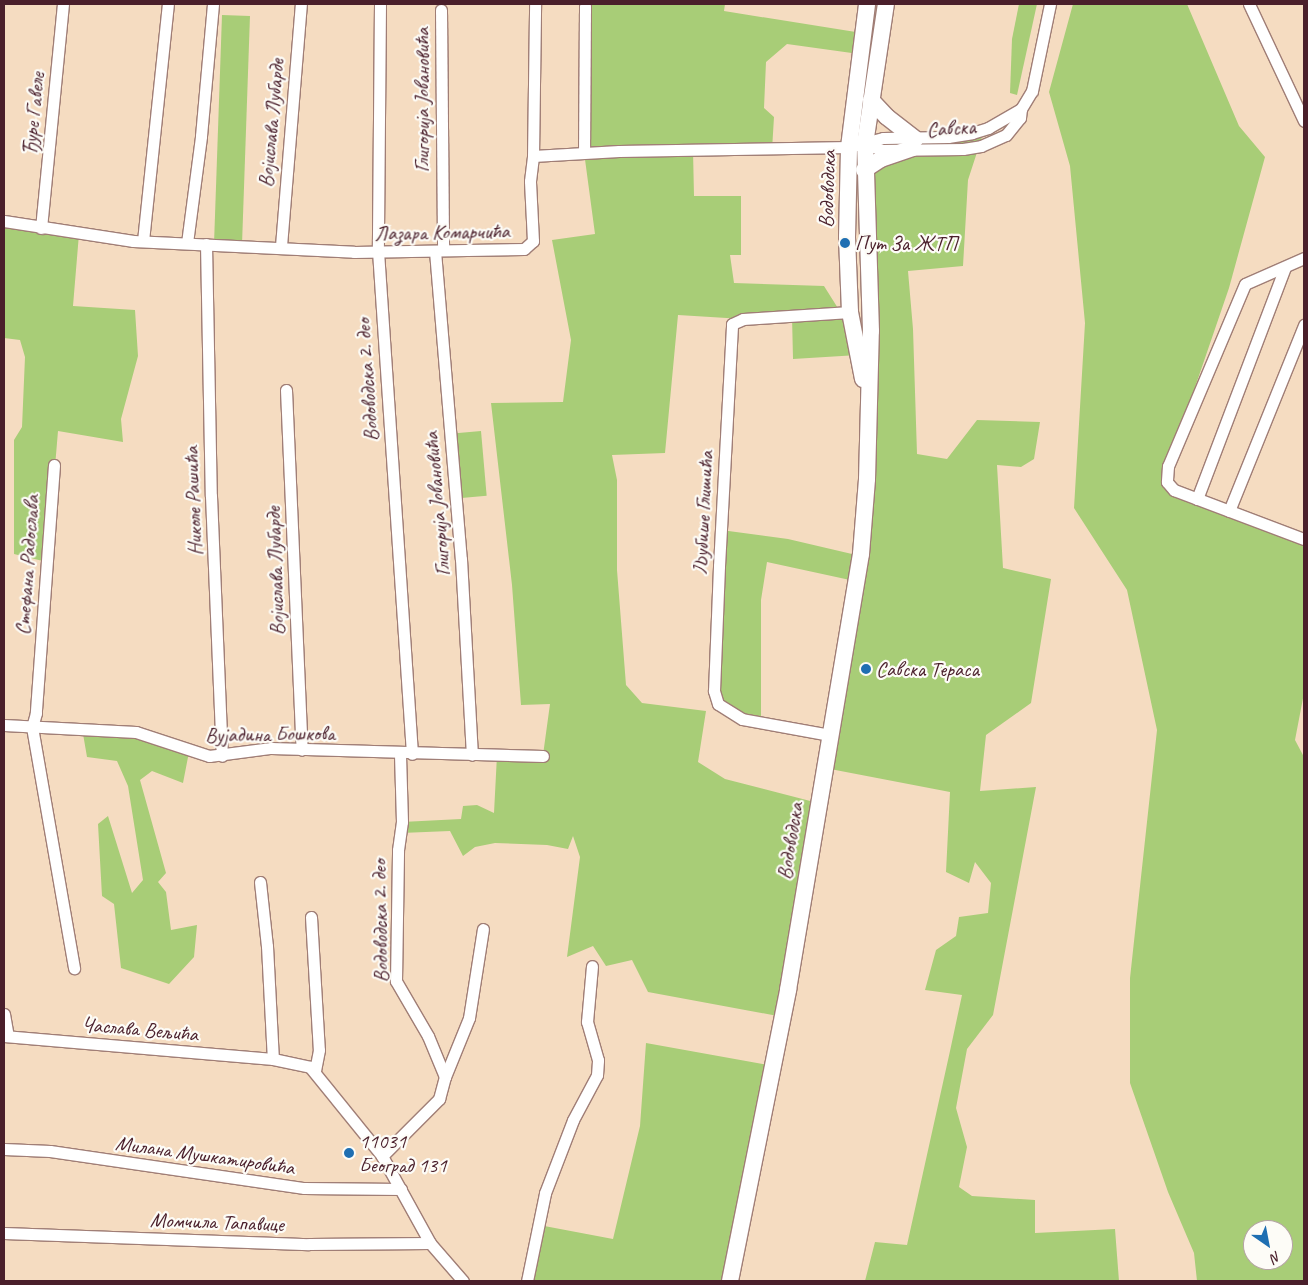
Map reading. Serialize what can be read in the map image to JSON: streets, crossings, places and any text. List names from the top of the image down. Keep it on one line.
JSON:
{"streets":{"main road":["Водоводска"],"street":["Глигорија Јовановића","Ђуре Гавеле","Војислава Лубарде","Савска","Лазара Комарчића","Водоводска 2. део","Николе Рашића","Љубише Глишића","Стефана Радослава","Вујадина Бошкова","Часлава Вељића","Милана Мушкатировића","Момчила Тапавице"]},"crossings":[["Глигорија Јовановића","Лазара Комарчића"],["Глигорија Јовановића","Вујадина Бошкова"],["Ђуре Гавеле","Лазара Комарчића"],["Војислава Лубарде","Лазара Комарчића"],["Војислава Лубарде","Вујадина Бошкова"],["Савска","Водоводска"],["Водоводска","Љубише Глишића"],["Лазара Комарчића","Водоводска 2. део"],["Лазара Комарчића","Николе Рашића"],["Водоводска 2. део","Вујадина Бошкова"],["Николе Рашића","Вујадина Бошкова"],["Стефана Радослава","Вујадина Бошкова"]],"places":["Пут За ЖТП","Савска Тераса","11031 Београд 131"],"north":"bottom right"}
